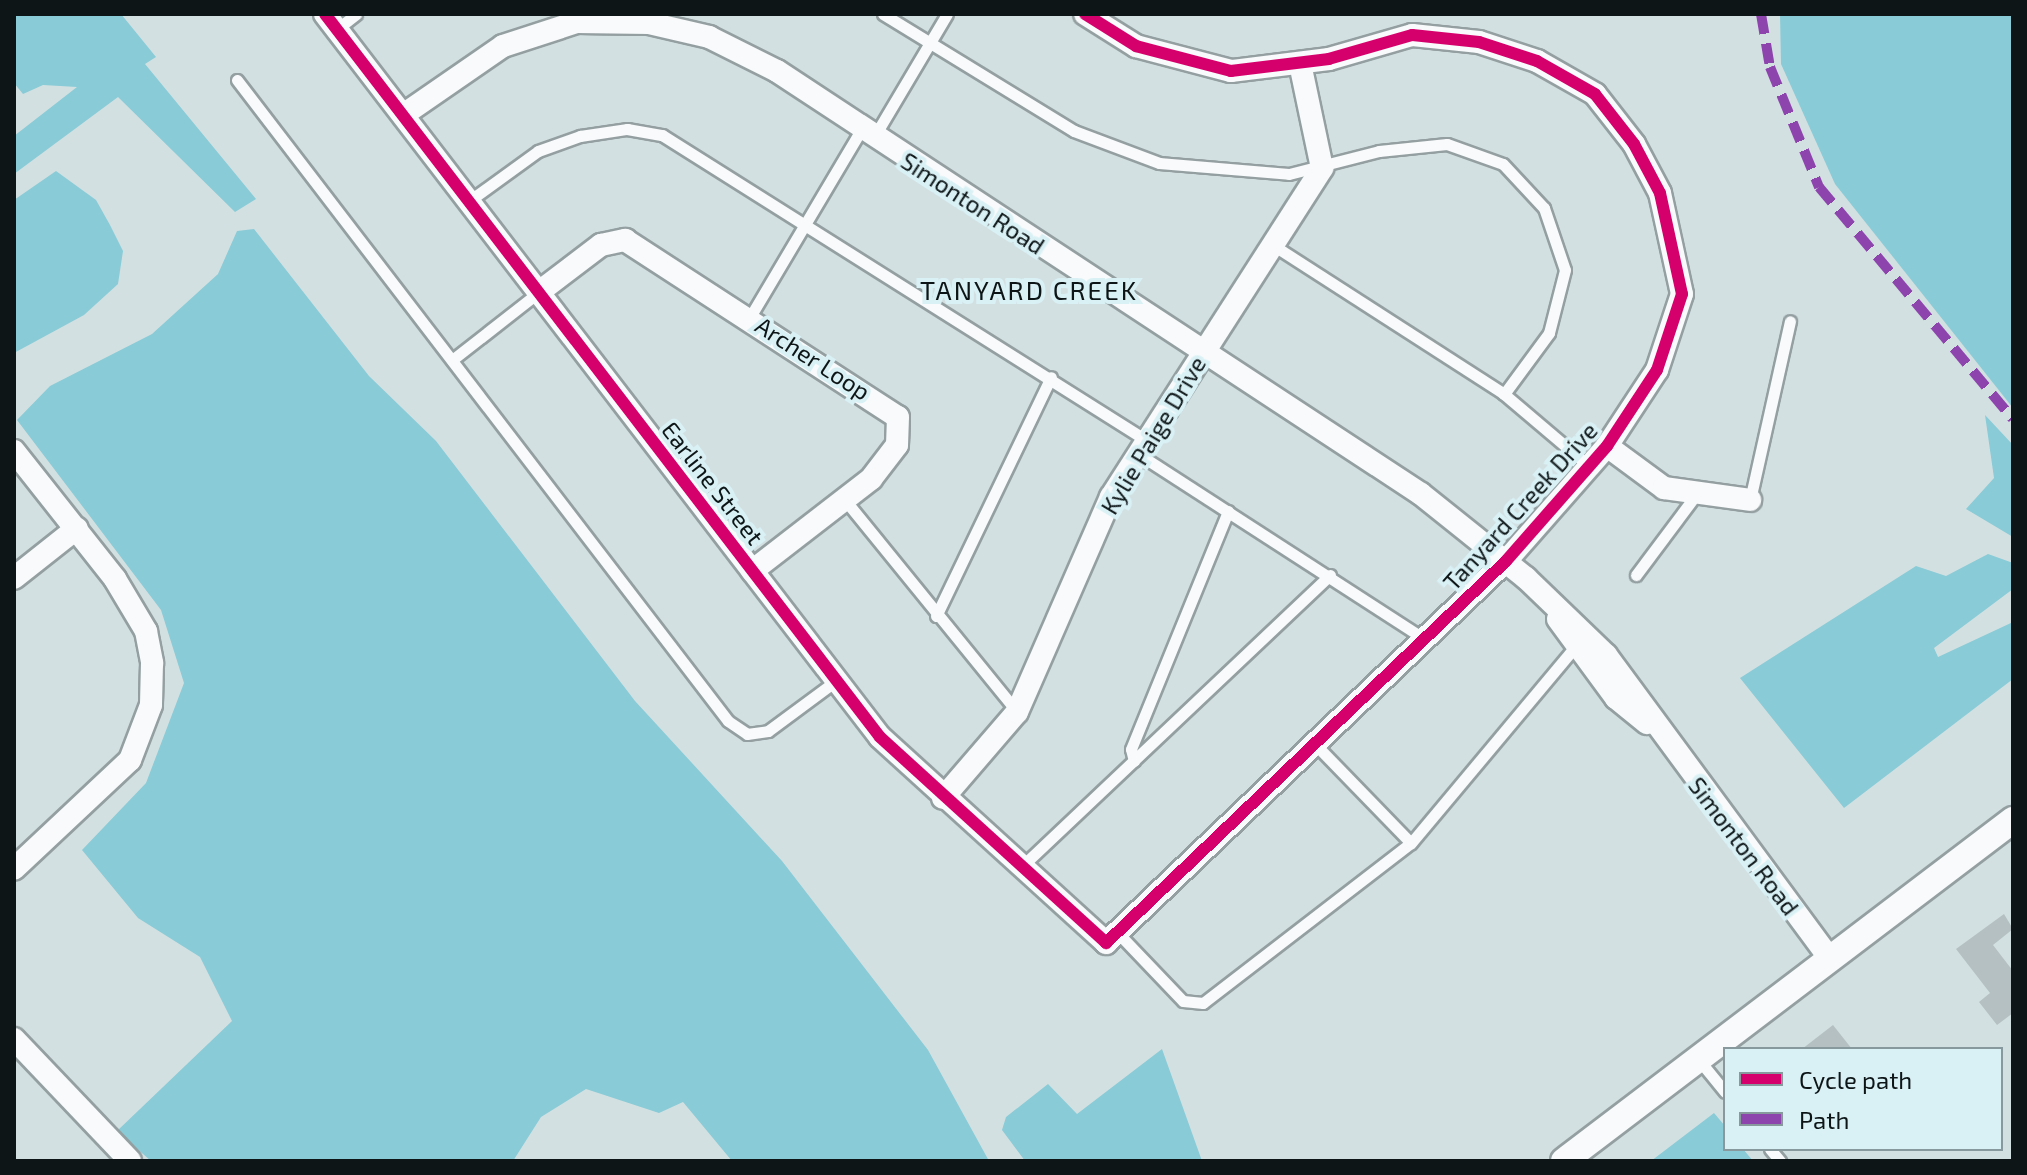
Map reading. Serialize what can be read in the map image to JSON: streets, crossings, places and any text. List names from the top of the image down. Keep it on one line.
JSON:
{"streets":{"street":["Simonton Road","Archer Loop","Kylie Paige Drive","Earline Street","Tanyard Creek Drive"]},"crossings":[["Simonton Road","Kylie Paige Drive"],["Simonton Road","Earline Street"],["Simonton Road","Tanyard Creek Drive"],["Archer Loop","Earline Street"],["Kylie Paige Drive","Earline Street"],["Earline Street","Tanyard Creek Drive"]],"districts":["TANYARD CREEK"],"legend":["Cycle path","Path"]}
